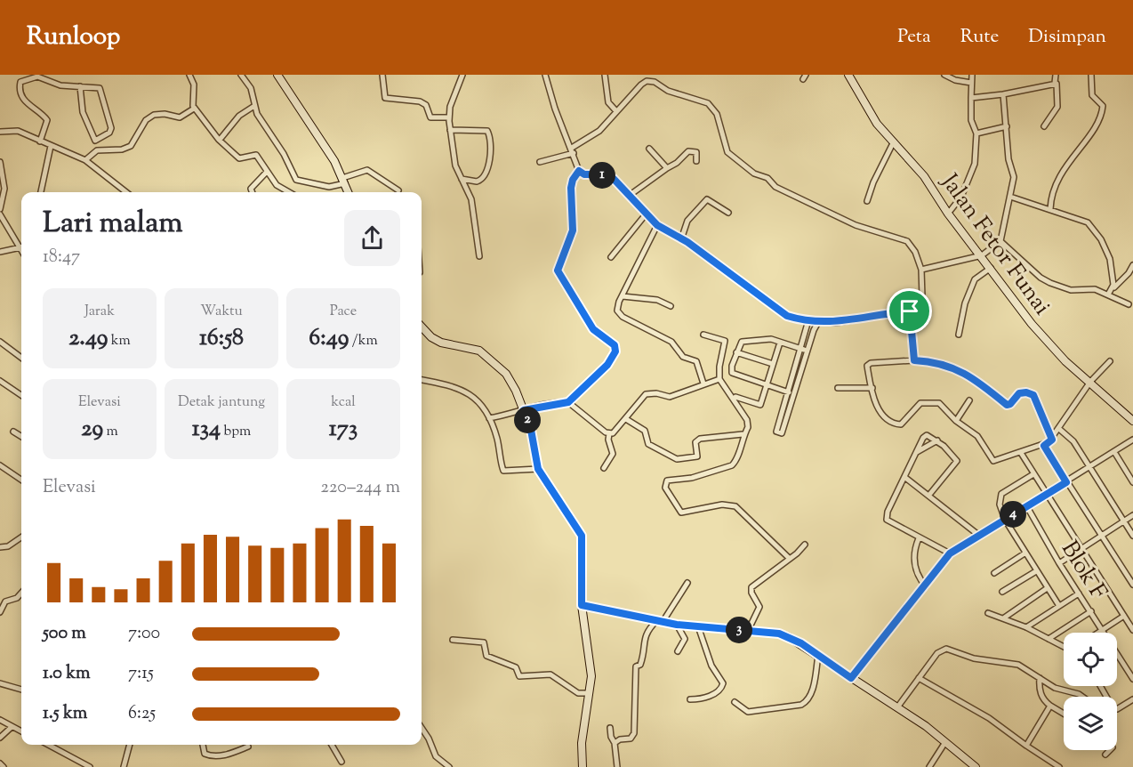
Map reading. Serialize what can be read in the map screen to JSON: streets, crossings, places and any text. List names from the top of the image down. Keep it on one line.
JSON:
{"streets":{"street":["Jalan Fetor Funai","Blok F"]},"page":{"header":"Runloop","nav":["Peta","Rute","Disimpan"],"pins":["1","2","4","3"],"heading":["Lari malam","18:47"],"stats":[["Jarak","2.49 km"],["Waktu","16:58"],["Pace","6:49 /km"],["Elevasi","29 m"],["Detak jantung","134 bpm"],["kcal","173"]],"chart":["Elevasi","220–244 m"],"list":[{"name":"500 m","note":"7:00"},{"name":"1.0 km","note":"7:15"},{"name":"1.5 km","note":"6:25"}]}}
